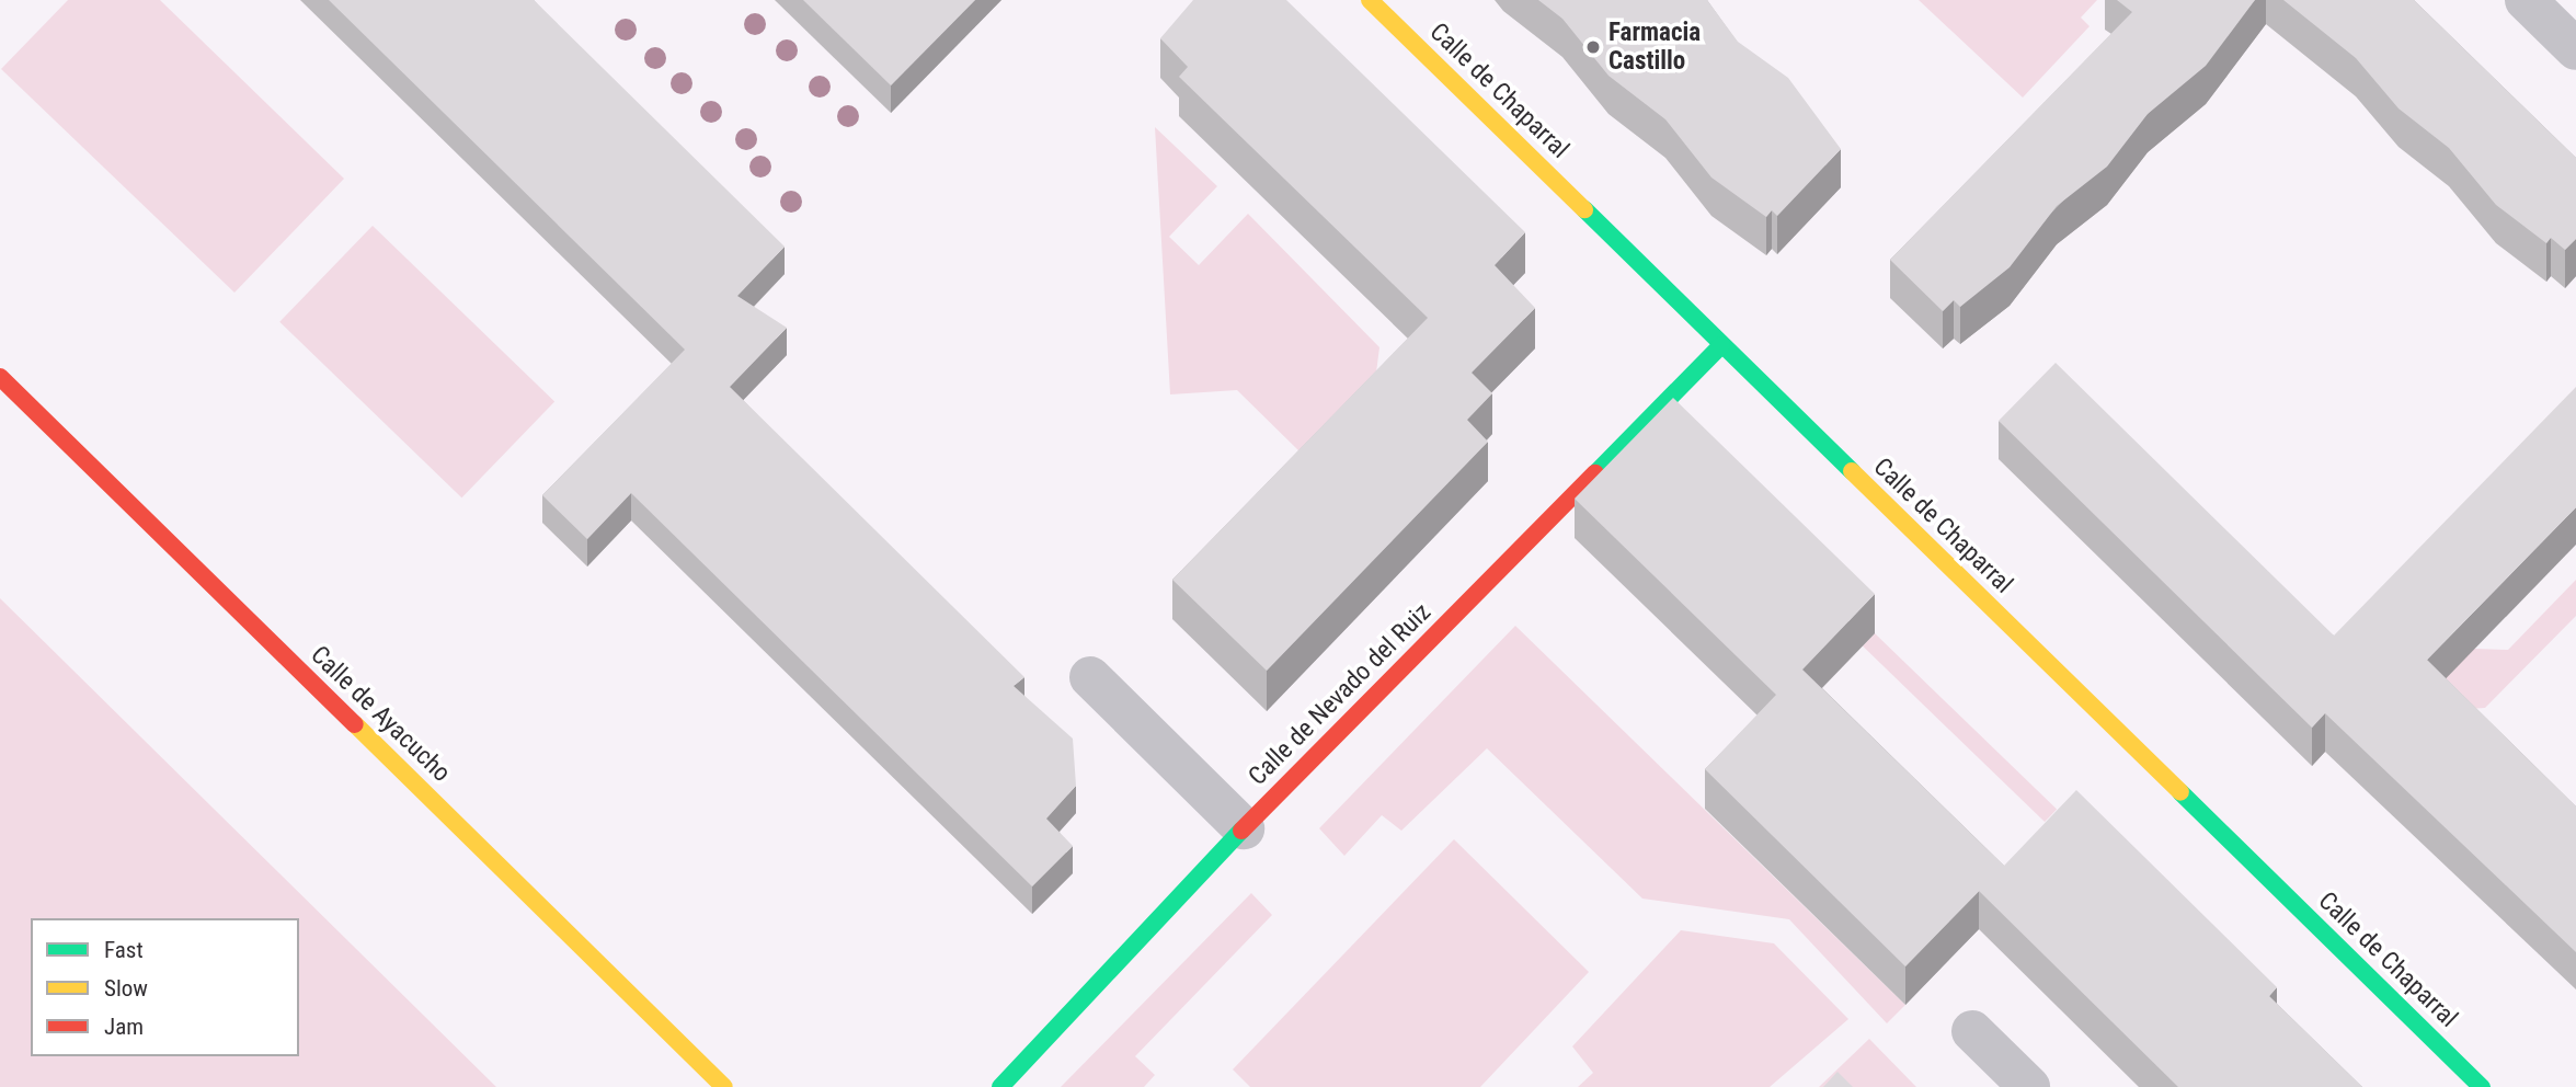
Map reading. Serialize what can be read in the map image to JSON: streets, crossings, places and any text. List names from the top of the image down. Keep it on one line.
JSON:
{"streets":{"street":["Calle de Chaparral","Calle de Nevado del Ruiz","Calle de Ayacucho"]},"crossings":[["Calle de Chaparral","Calle de Nevado del Ruiz"]],"places":["Farmacia Castillo"],"legend":["Fast","Slow","Jam"]}
